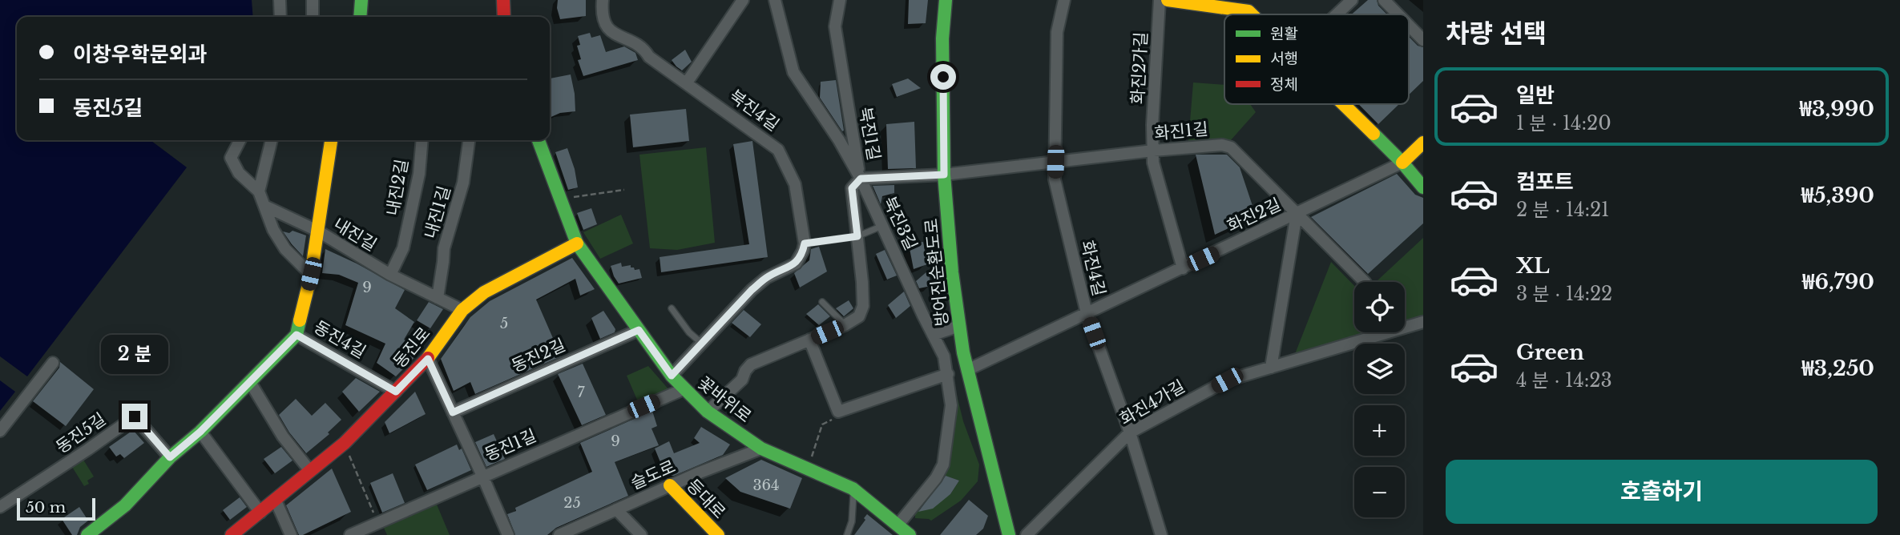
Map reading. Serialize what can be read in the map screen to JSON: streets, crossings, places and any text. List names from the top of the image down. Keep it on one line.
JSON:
{"streets":{"street":["화진2가길","북진4길","화진1길","북진1길","내진2길","내진1길","화진2길","북진3길","내진길","화진4길","방어진순환도로","동진4길","동진로","동진2길","꽃바위로","화진4가길","동진5길","동진1길","슬도로","등대로"]},"crossings":[["화진2가길","화진1길"],["화진2가길","화진2길"],["화진1길","북진1길"],["화진1길","화진2길"],["화진1길","북진3길"],["화진1길","화진4길"],["화진1길","방어진순환도로"],["북진1길","북진3길"],["북진1길","꽃바위로"],["내진2길","내진길"],["내진1길","내진길"],["화진2길","화진4길"],["화진2길","방어진순환도로"],["북진3길","꽃바위로"],["내진길","동진4길"],["내진길","동진로"],["화진4길","화진4가길"],["동진4길","동진로"],["동진4길","동진5길"],["동진로","꽃바위로"],["동진2길","꽃바위로"],["꽃바위로","동진1길"],["꽃바위로","슬도로"],["슬도로","등대로"]],"house_numbers":["9","5","7","9","364","25"],"legend":["원활","서행","정체"],"scale_bar":"50 m","page":{"heading":"차량 선택","banner":["이창우학문외과","동진5길"],"list":[{"name":"일반","note":"1 분 · 14:20","value":"₩3,990"},{"name":"컴포트","note":"2 분 · 14:21","value":"₩5,390"},{"name":"XL","note":"3 분 · 14:22","value":"₩6,790"},{"name":"Green","note":"4 분 · 14:23","value":"₩3,250"}],"map_buttons":["+","−"],"bubble":"2 분","buttons":"호출하기","scale":"50 m"}}
